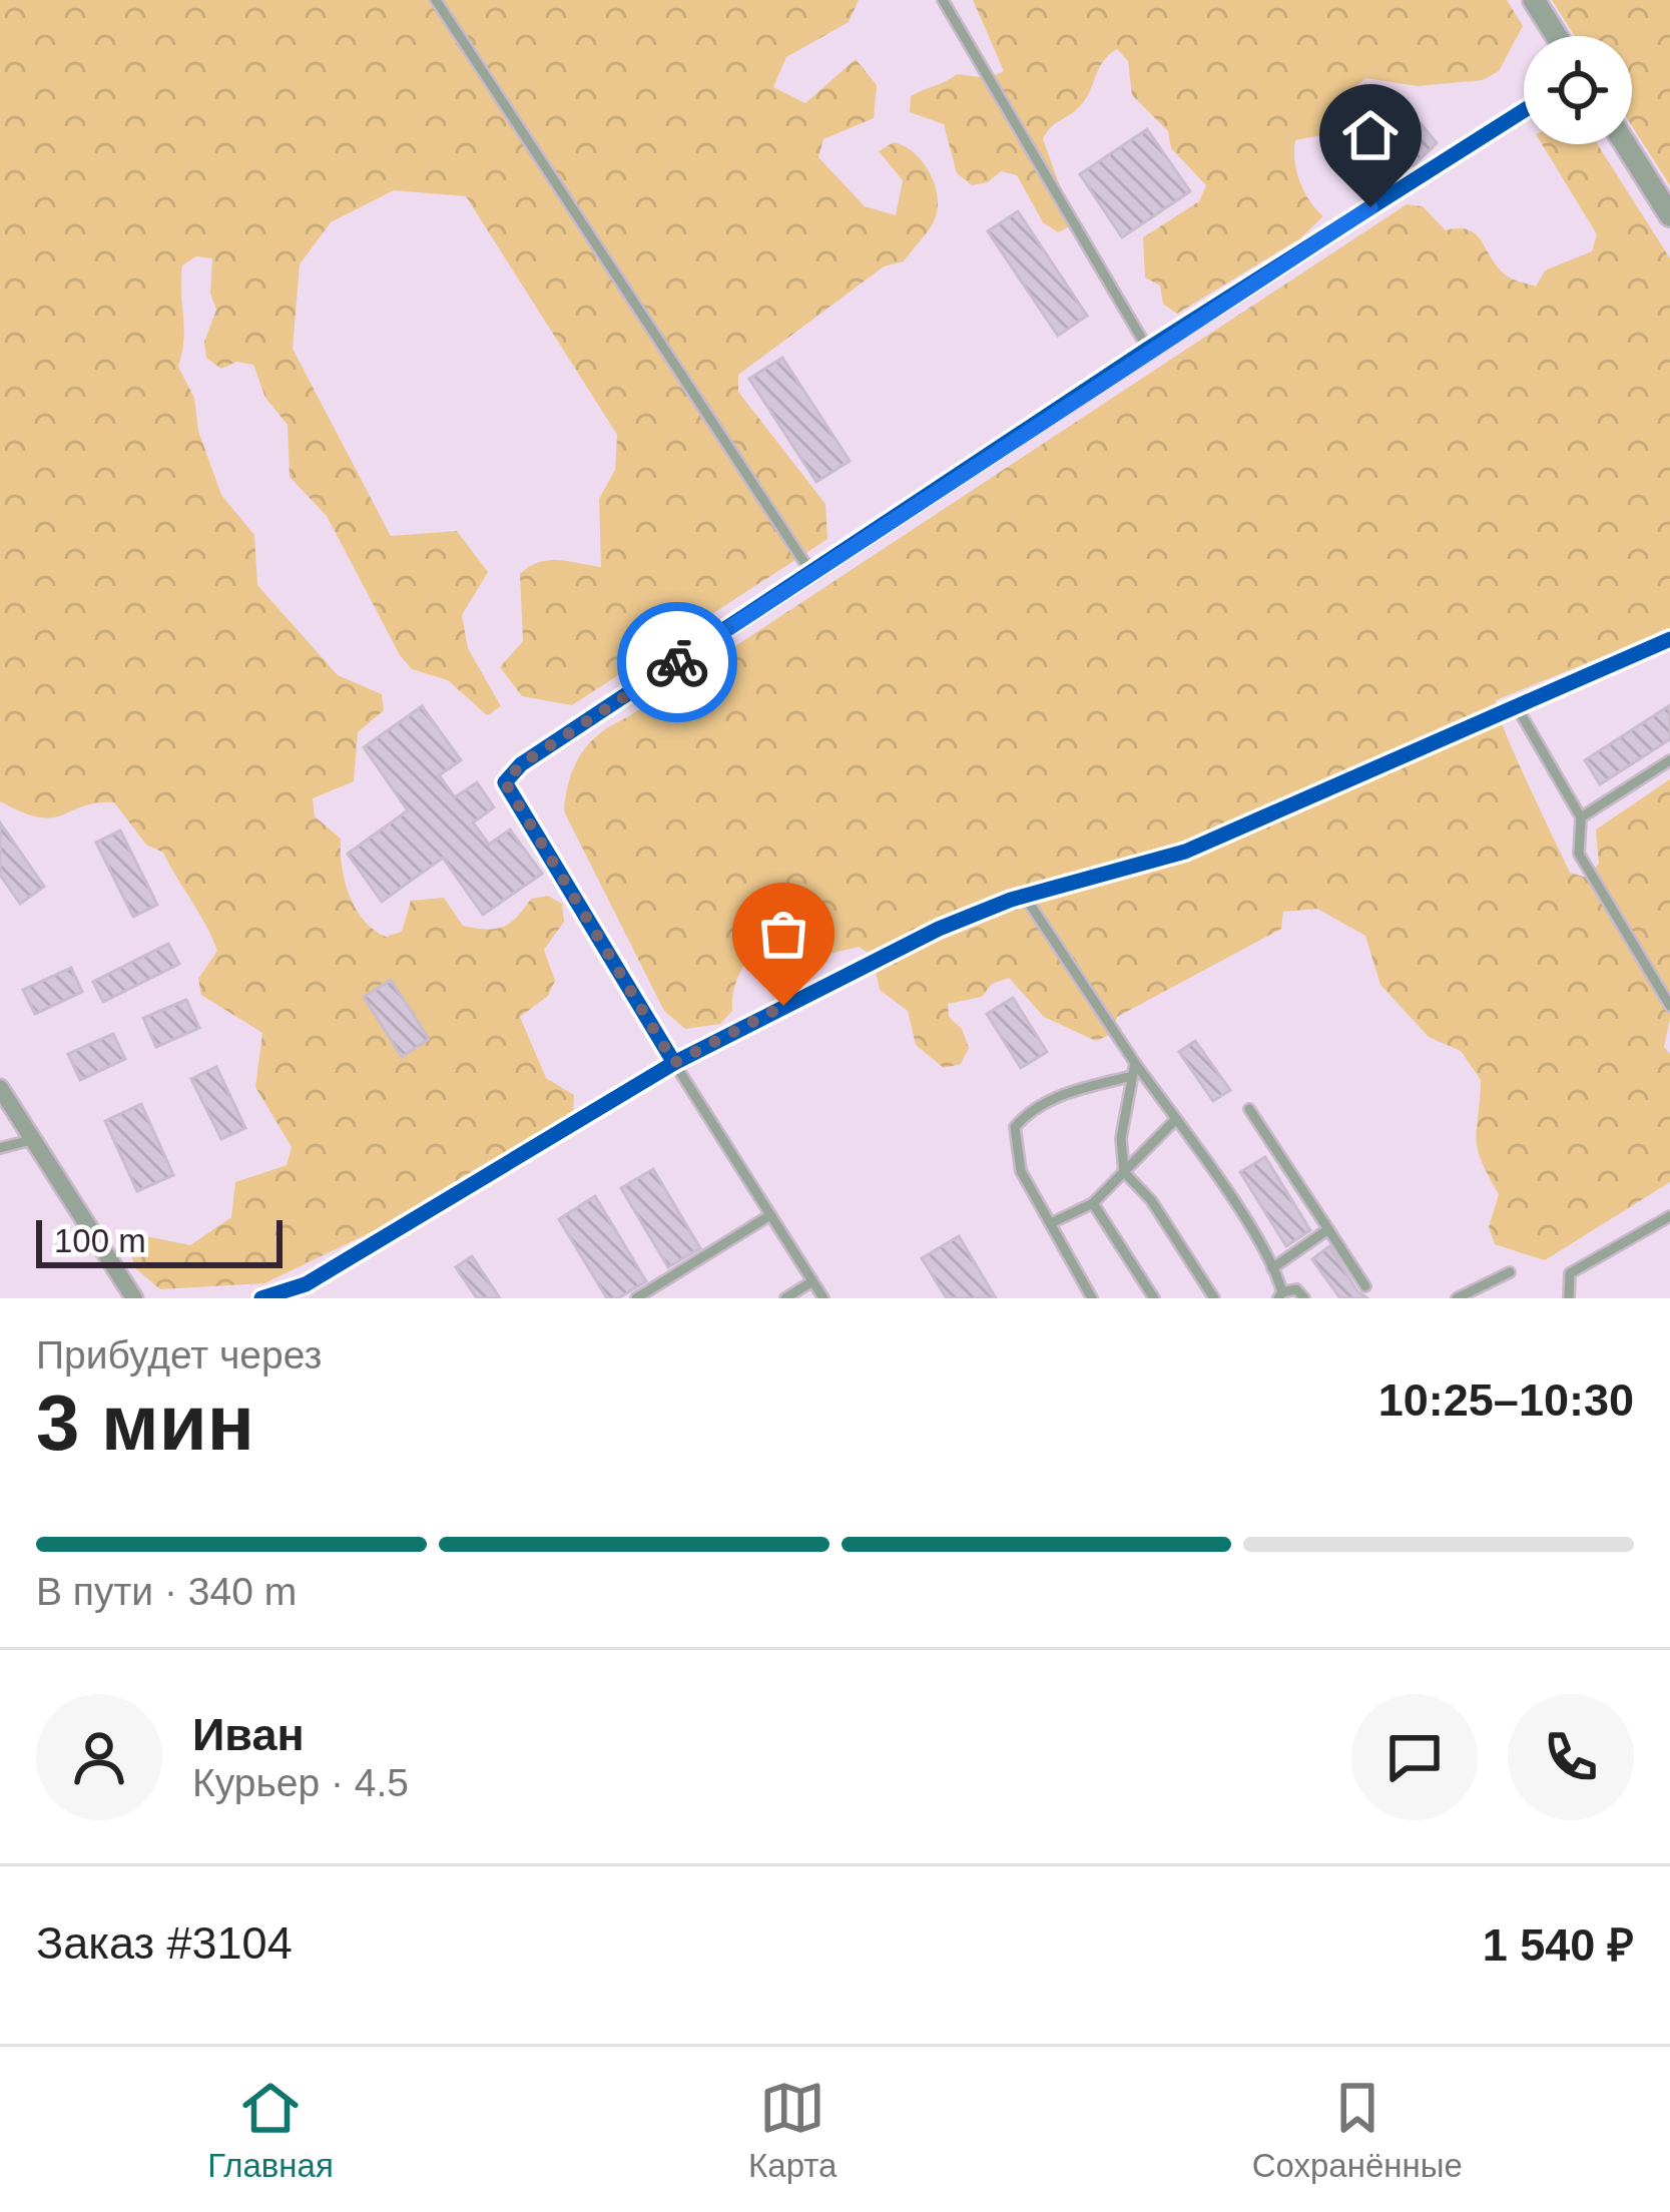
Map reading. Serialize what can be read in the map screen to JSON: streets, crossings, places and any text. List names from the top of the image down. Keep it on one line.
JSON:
{"scale_bar":"100 m","page":{"scale":"100 m","heading":["3 мин","Прибудет через","10:25–10:30"],"panel":["Иван","Курьер · 4.5","Заказ #3104","1 540 ₽"],"bar":"В пути · 340 m","tabs":["Главная","Карта","Сохранённые"]}}
